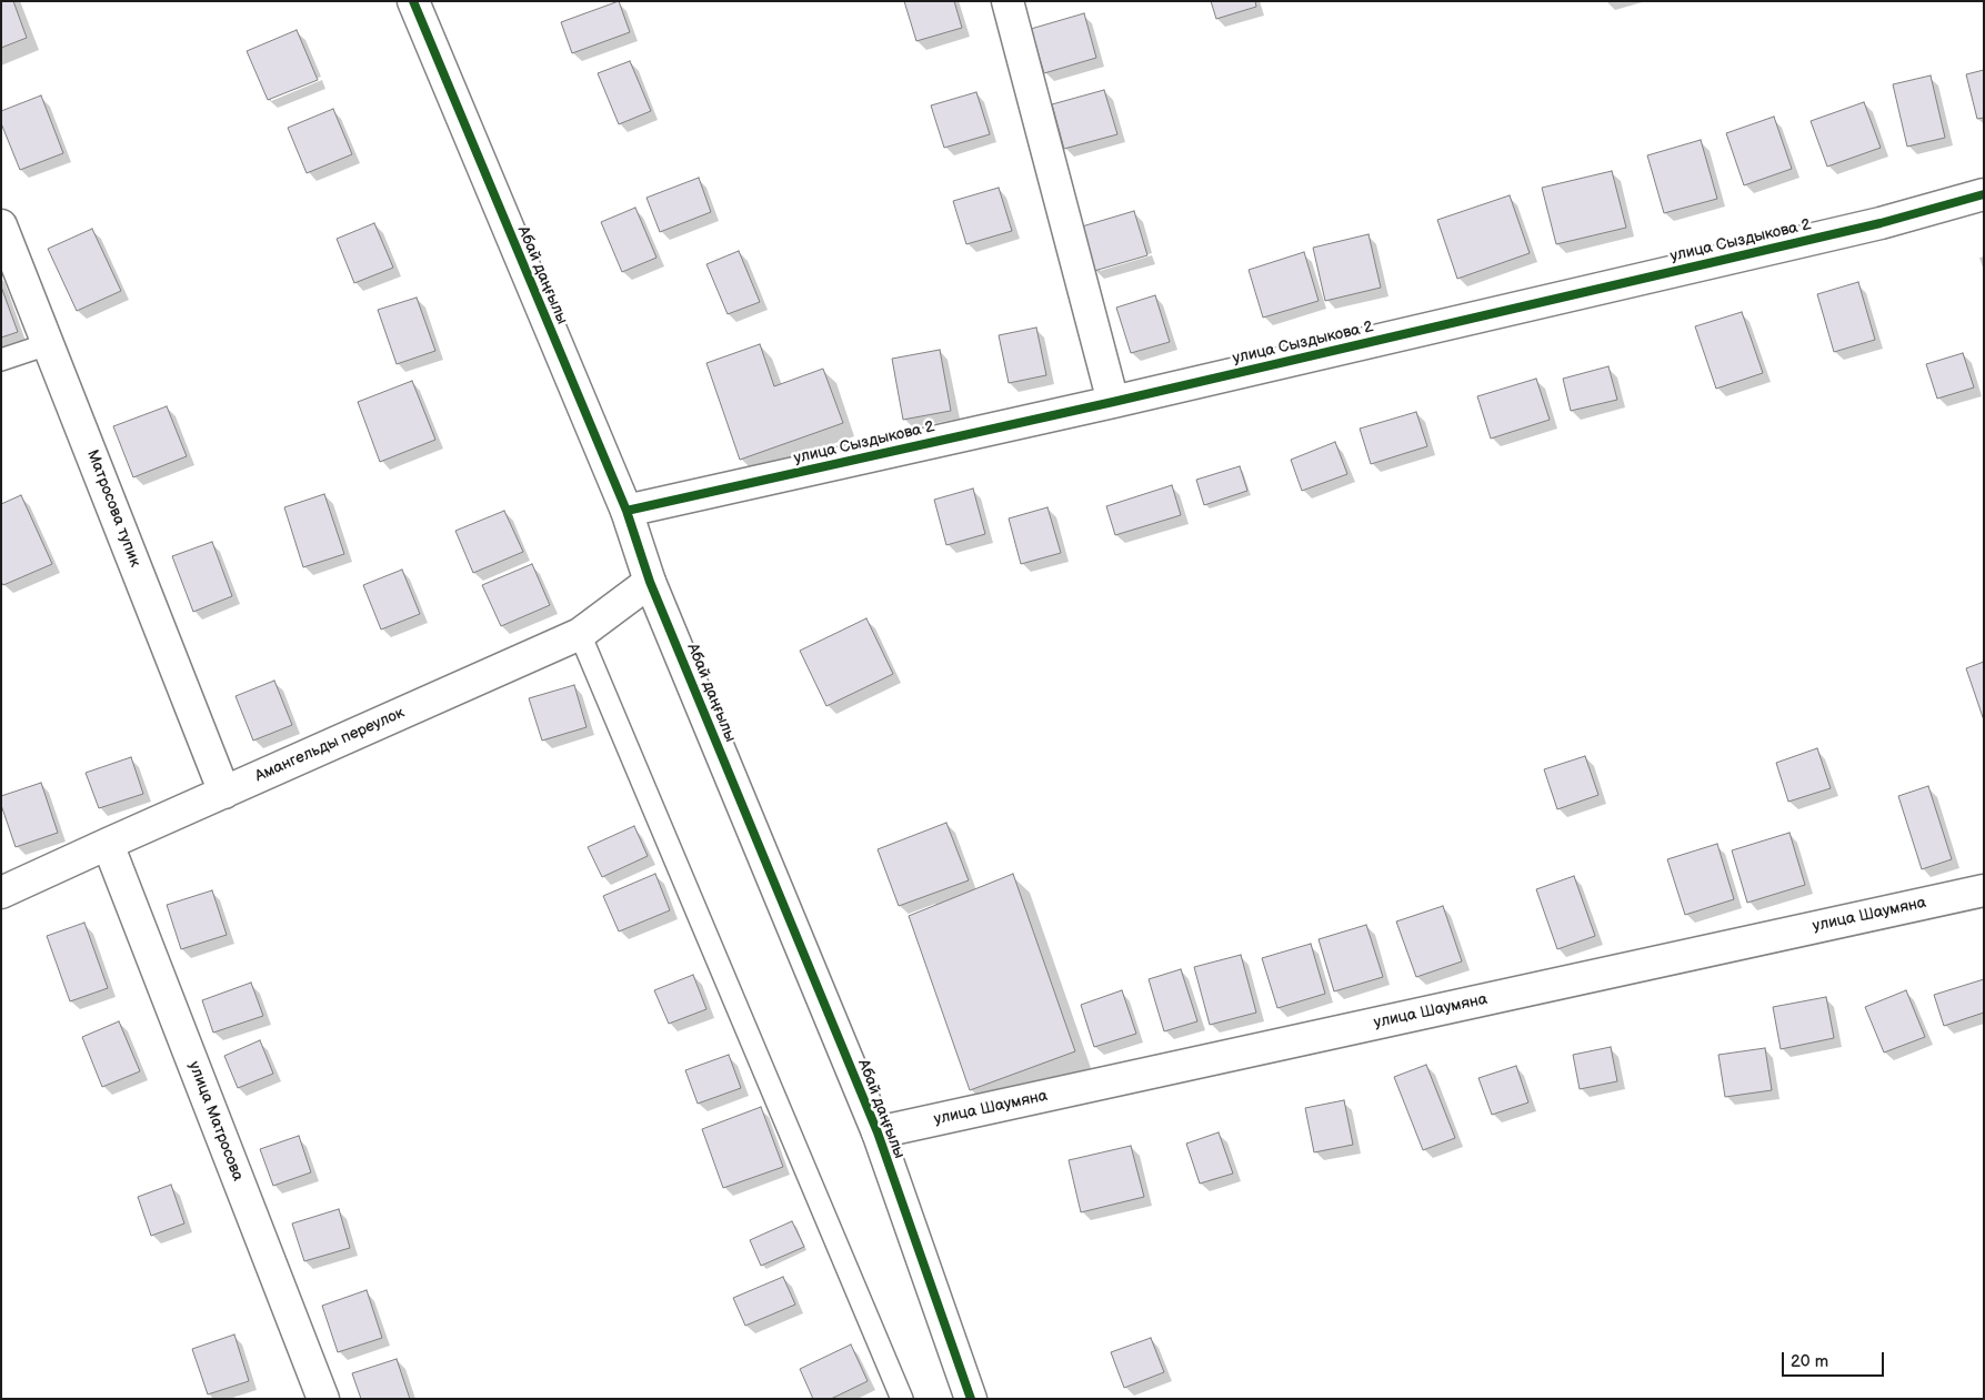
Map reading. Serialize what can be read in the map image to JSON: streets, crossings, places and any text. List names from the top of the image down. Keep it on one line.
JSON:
{"streets":{"street":["улица Сыздыкова 2","Абай даңғылы","Матросова тупик","Амангельды переулок","улица Шаумяна","улица Матросова"]},"crossings":[["улица Сыздыкова 2","Абай даңғылы"],["Абай даңғылы","Амангельды переулок"],["Абай даңғылы","улица Шаумяна"],["Матросова тупик","Амангельды переулок"],["Амангельды переулок","улица Матросова"]],"scale_bar":"20 m"}
